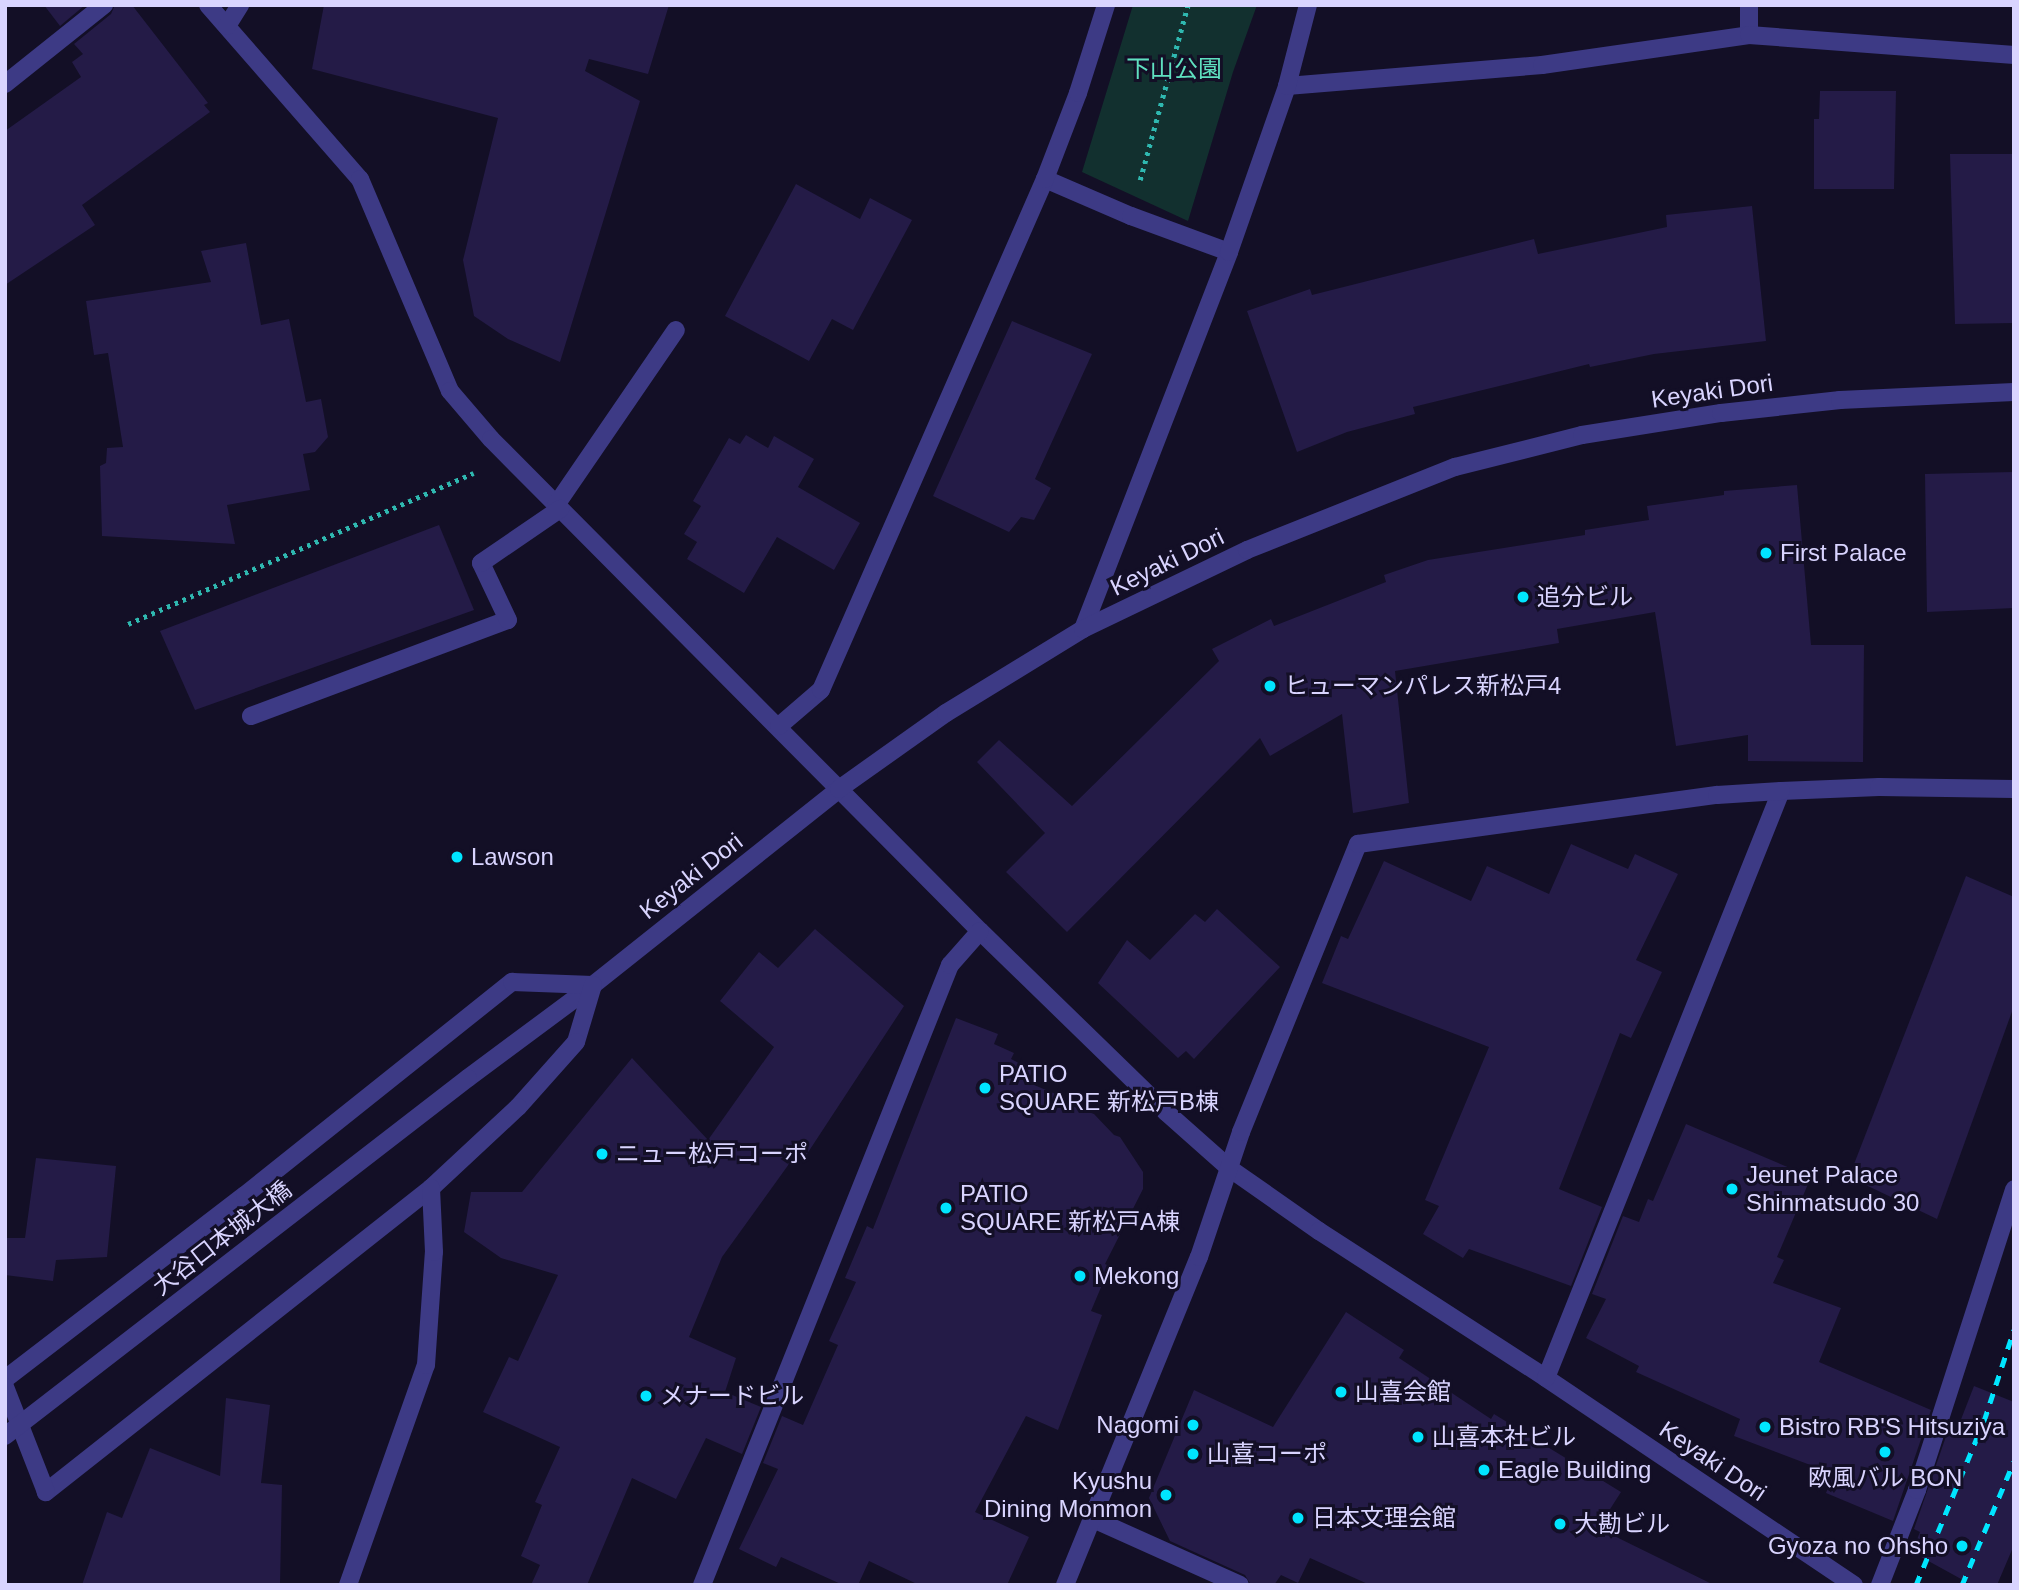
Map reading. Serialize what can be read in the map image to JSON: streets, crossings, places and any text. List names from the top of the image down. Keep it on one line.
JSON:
{"streets":{"street":["Keyaki Dori","大谷口本城大橋"]},"crossings":[["Keyaki Dori","大谷口本城大橋"]],"parks":["下山公園"],"places":["First Palace","追分ビル","ヒューマンパレス新松戸4","Lawson","PATIO SQUARE 新松戸B棟","ニュー松戸コーポ","Jeunet Palace Shinmatsudo 30","PATIO SQUARE 新松戸A棟","Mekong","山喜会館","メナードビル","Nagomi","Bistro RB'S Hitsuziya","山喜本社ビル","欧風バル BON","山喜コーポ","Eagle Building","Kyushu Dining Monmon","日本文理会館","大勘ビル","Gyoza no Ohsho"]}
